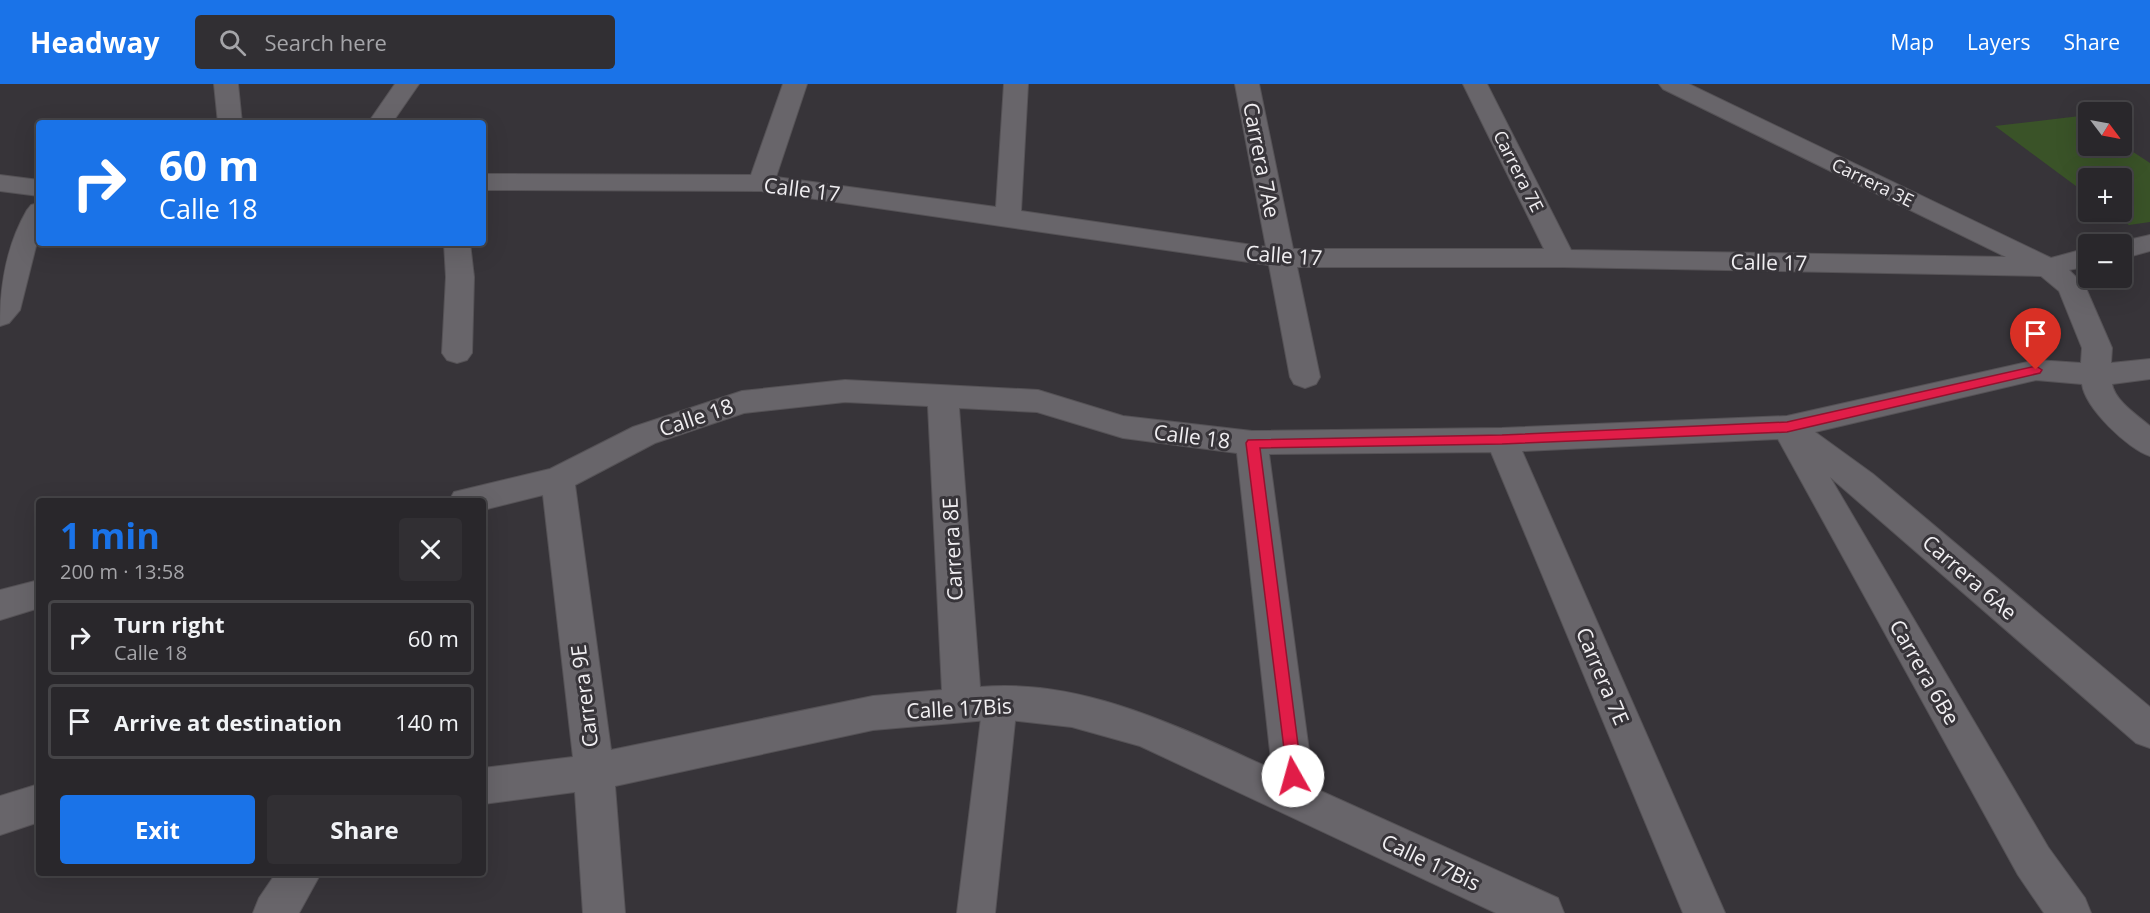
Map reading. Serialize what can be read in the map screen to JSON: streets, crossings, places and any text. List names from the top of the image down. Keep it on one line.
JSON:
{"streets":{"street":["Carrera 7Ae","Carrera 7E","Carrera 3E","Calle 17","Calle 18","Carrera 8E","Carrera 6Ae","Carrera 6Be","Carrera 9E","Calle 17Bis"]},"crossings":[["Carrera 7Ae","Calle 17"],["Carrera 7E","Calle 17"],["Carrera 7E","Calle 18"],["Carrera 3E","Calle 17"],["Carrera 3E","Calle 18"],["Calle 18","Carrera 8E"],["Calle 18","Carrera 6Ae"],["Calle 18","Carrera 6Be"],["Calle 18","Carrera 9E"],["Carrera 8E","Calle 17Bis"],["Carrera 6Ae","Carrera 6Be"],["Carrera 9E","Calle 17Bis"]],"north":"bottom right","page":{"header":"Headway","search":"Search here","nav":["Map","Layers","Share"],"map_buttons":["+","−"],"turn":["60 m","Calle 18"],"heading":["1 min","200 m · 13:58"],"list":[{"name":"Turn right","note":"Calle 18","value":"60 m"},{"name":"Arrive at destination","value":"140 m"}],"buttons":["Exit","Share"]}}
